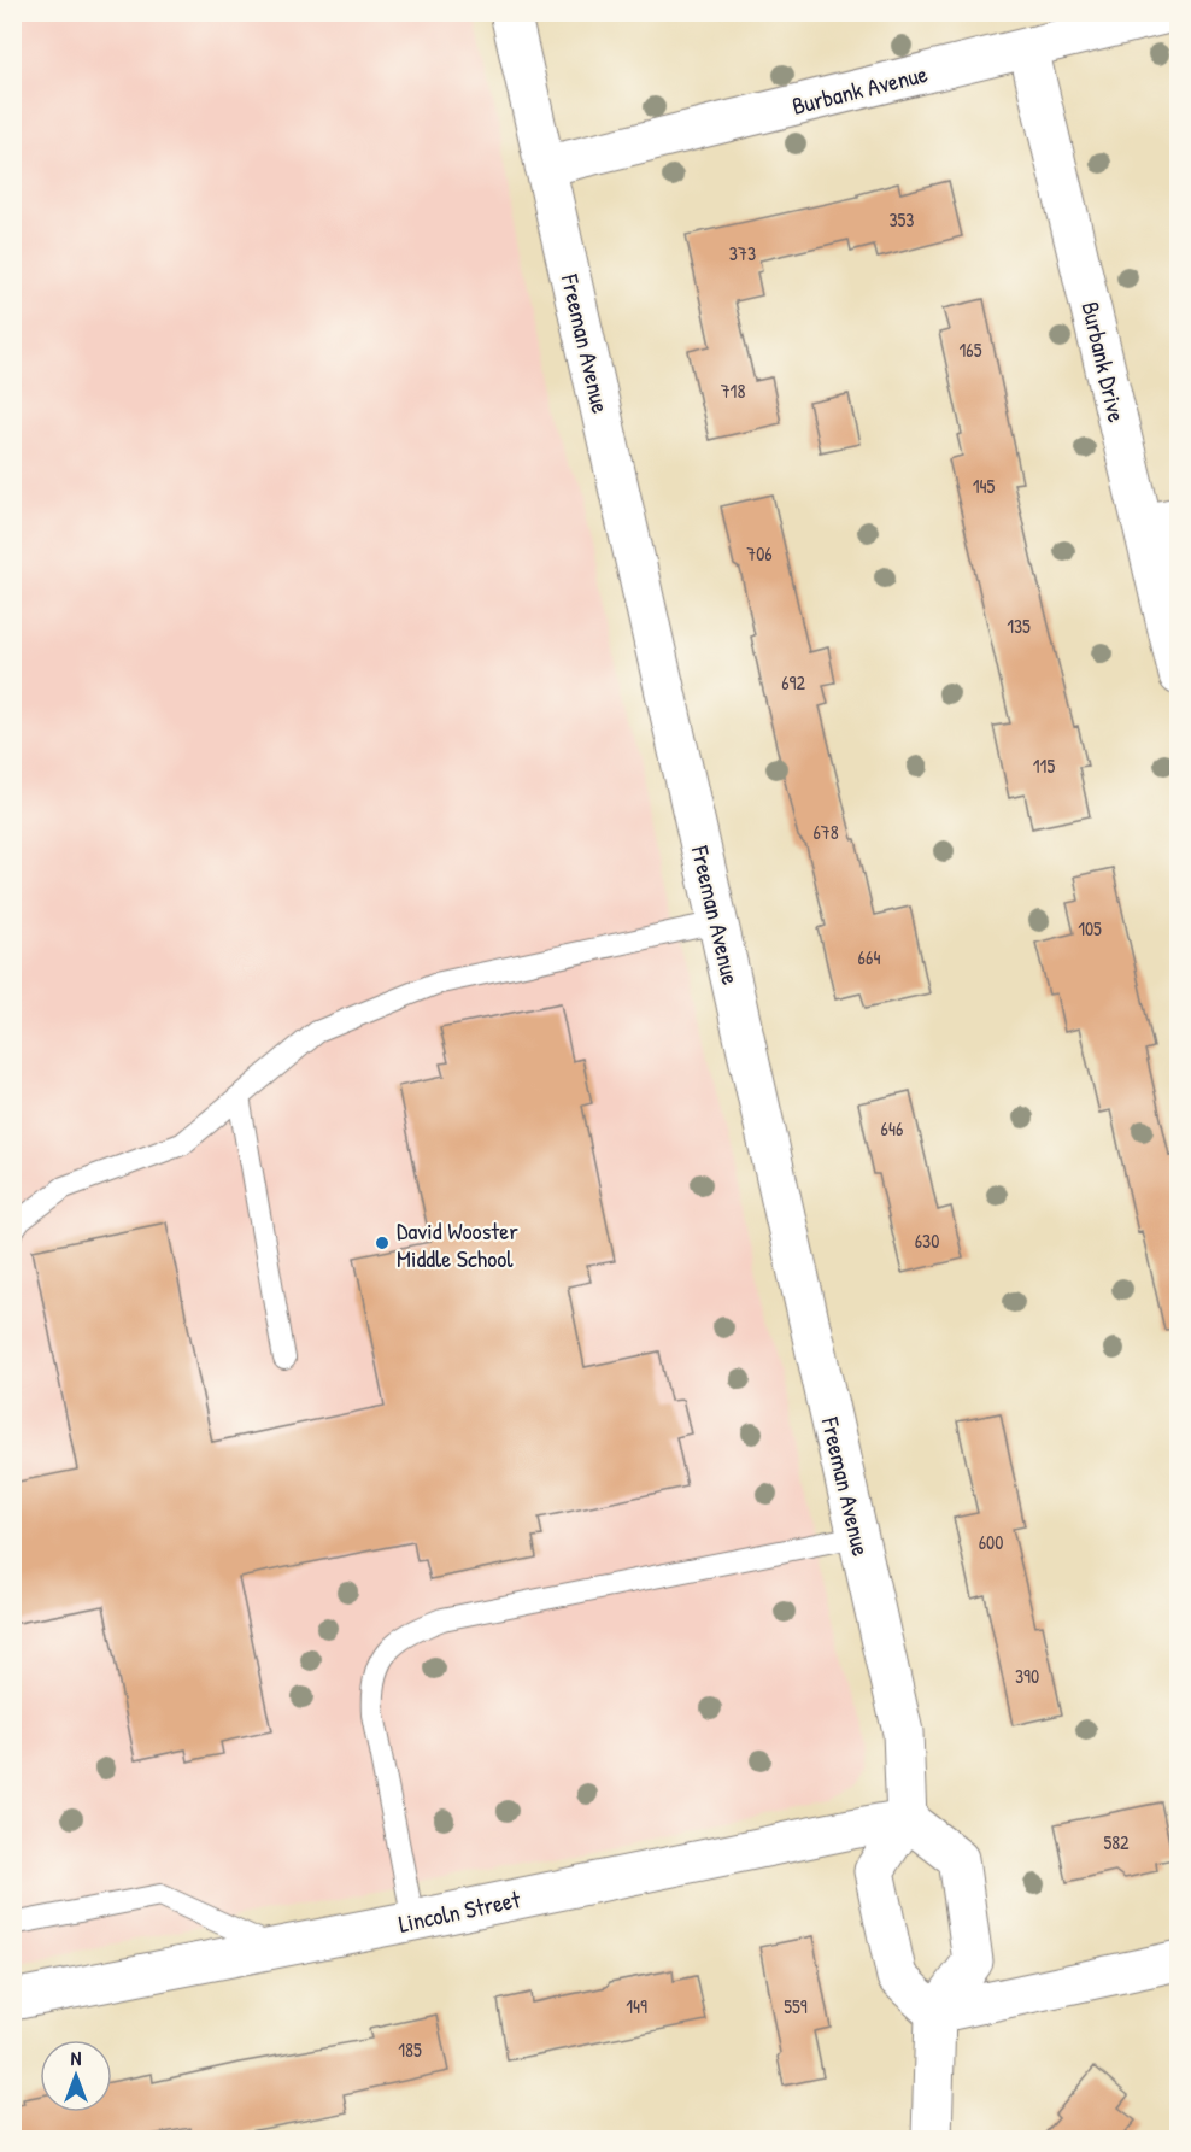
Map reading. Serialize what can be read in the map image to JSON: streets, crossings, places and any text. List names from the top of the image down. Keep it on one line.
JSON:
{"streets":{"street":["Burbank Avenue","Freeman Avenue","Burbank Drive","Lincoln Street"]},"crossings":[["Burbank Avenue","Freeman Avenue"],["Burbank Avenue","Burbank Drive"],["Freeman Avenue","Lincoln Street"]],"places":["David Wooster Middle School"],"house_numbers":["353","373","165","718","145","706","135","692","115","678","105","664","646","630","600","390","582","149","559","185"],"north":"top"}
